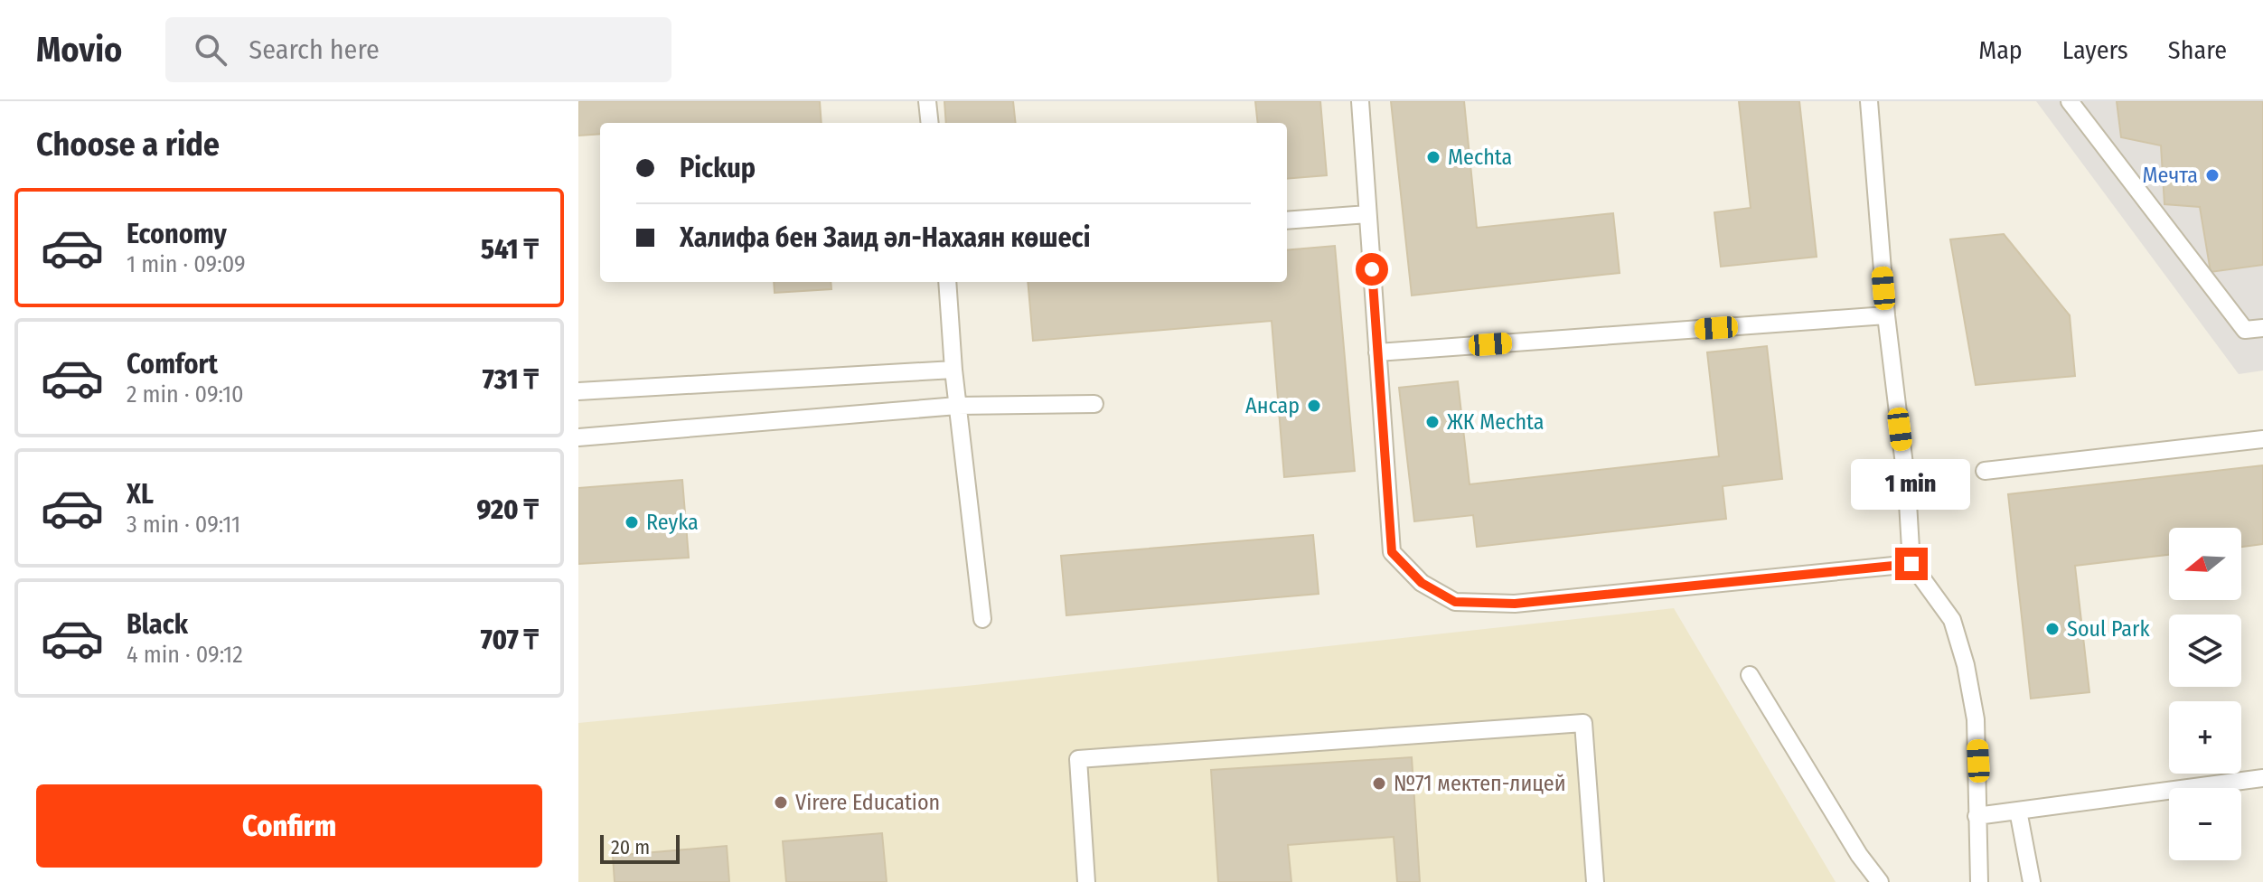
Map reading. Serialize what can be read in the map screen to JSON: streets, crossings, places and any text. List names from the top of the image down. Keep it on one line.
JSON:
{"places":["Mechta","Мечта","Ансар","ЖК Mechta","Reyka","Soul Park","№71 мектеп-лицей","Virere Education"],"scale_bar":"20 m","north":"left","page":{"header":"Movio","search":"Search here","nav":["Map","Layers","Share"],"heading":"Choose a ride","banner":["Pickup","Халифа бен Заид әл-Нахаян көшесі"],"list":[{"name":"Economy","note":"1 min · 09:09","value":"541 ₸"},{"name":"Comfort","note":"2 min · 09:10","value":"731 ₸"},{"name":"XL","note":"3 min · 09:11","value":"920 ₸"},{"name":"Black","note":"4 min · 09:12","value":"707 ₸"}],"bubble":"1 min","map_buttons":["+","−"],"buttons":"Confirm","scale":"20 m"}}
